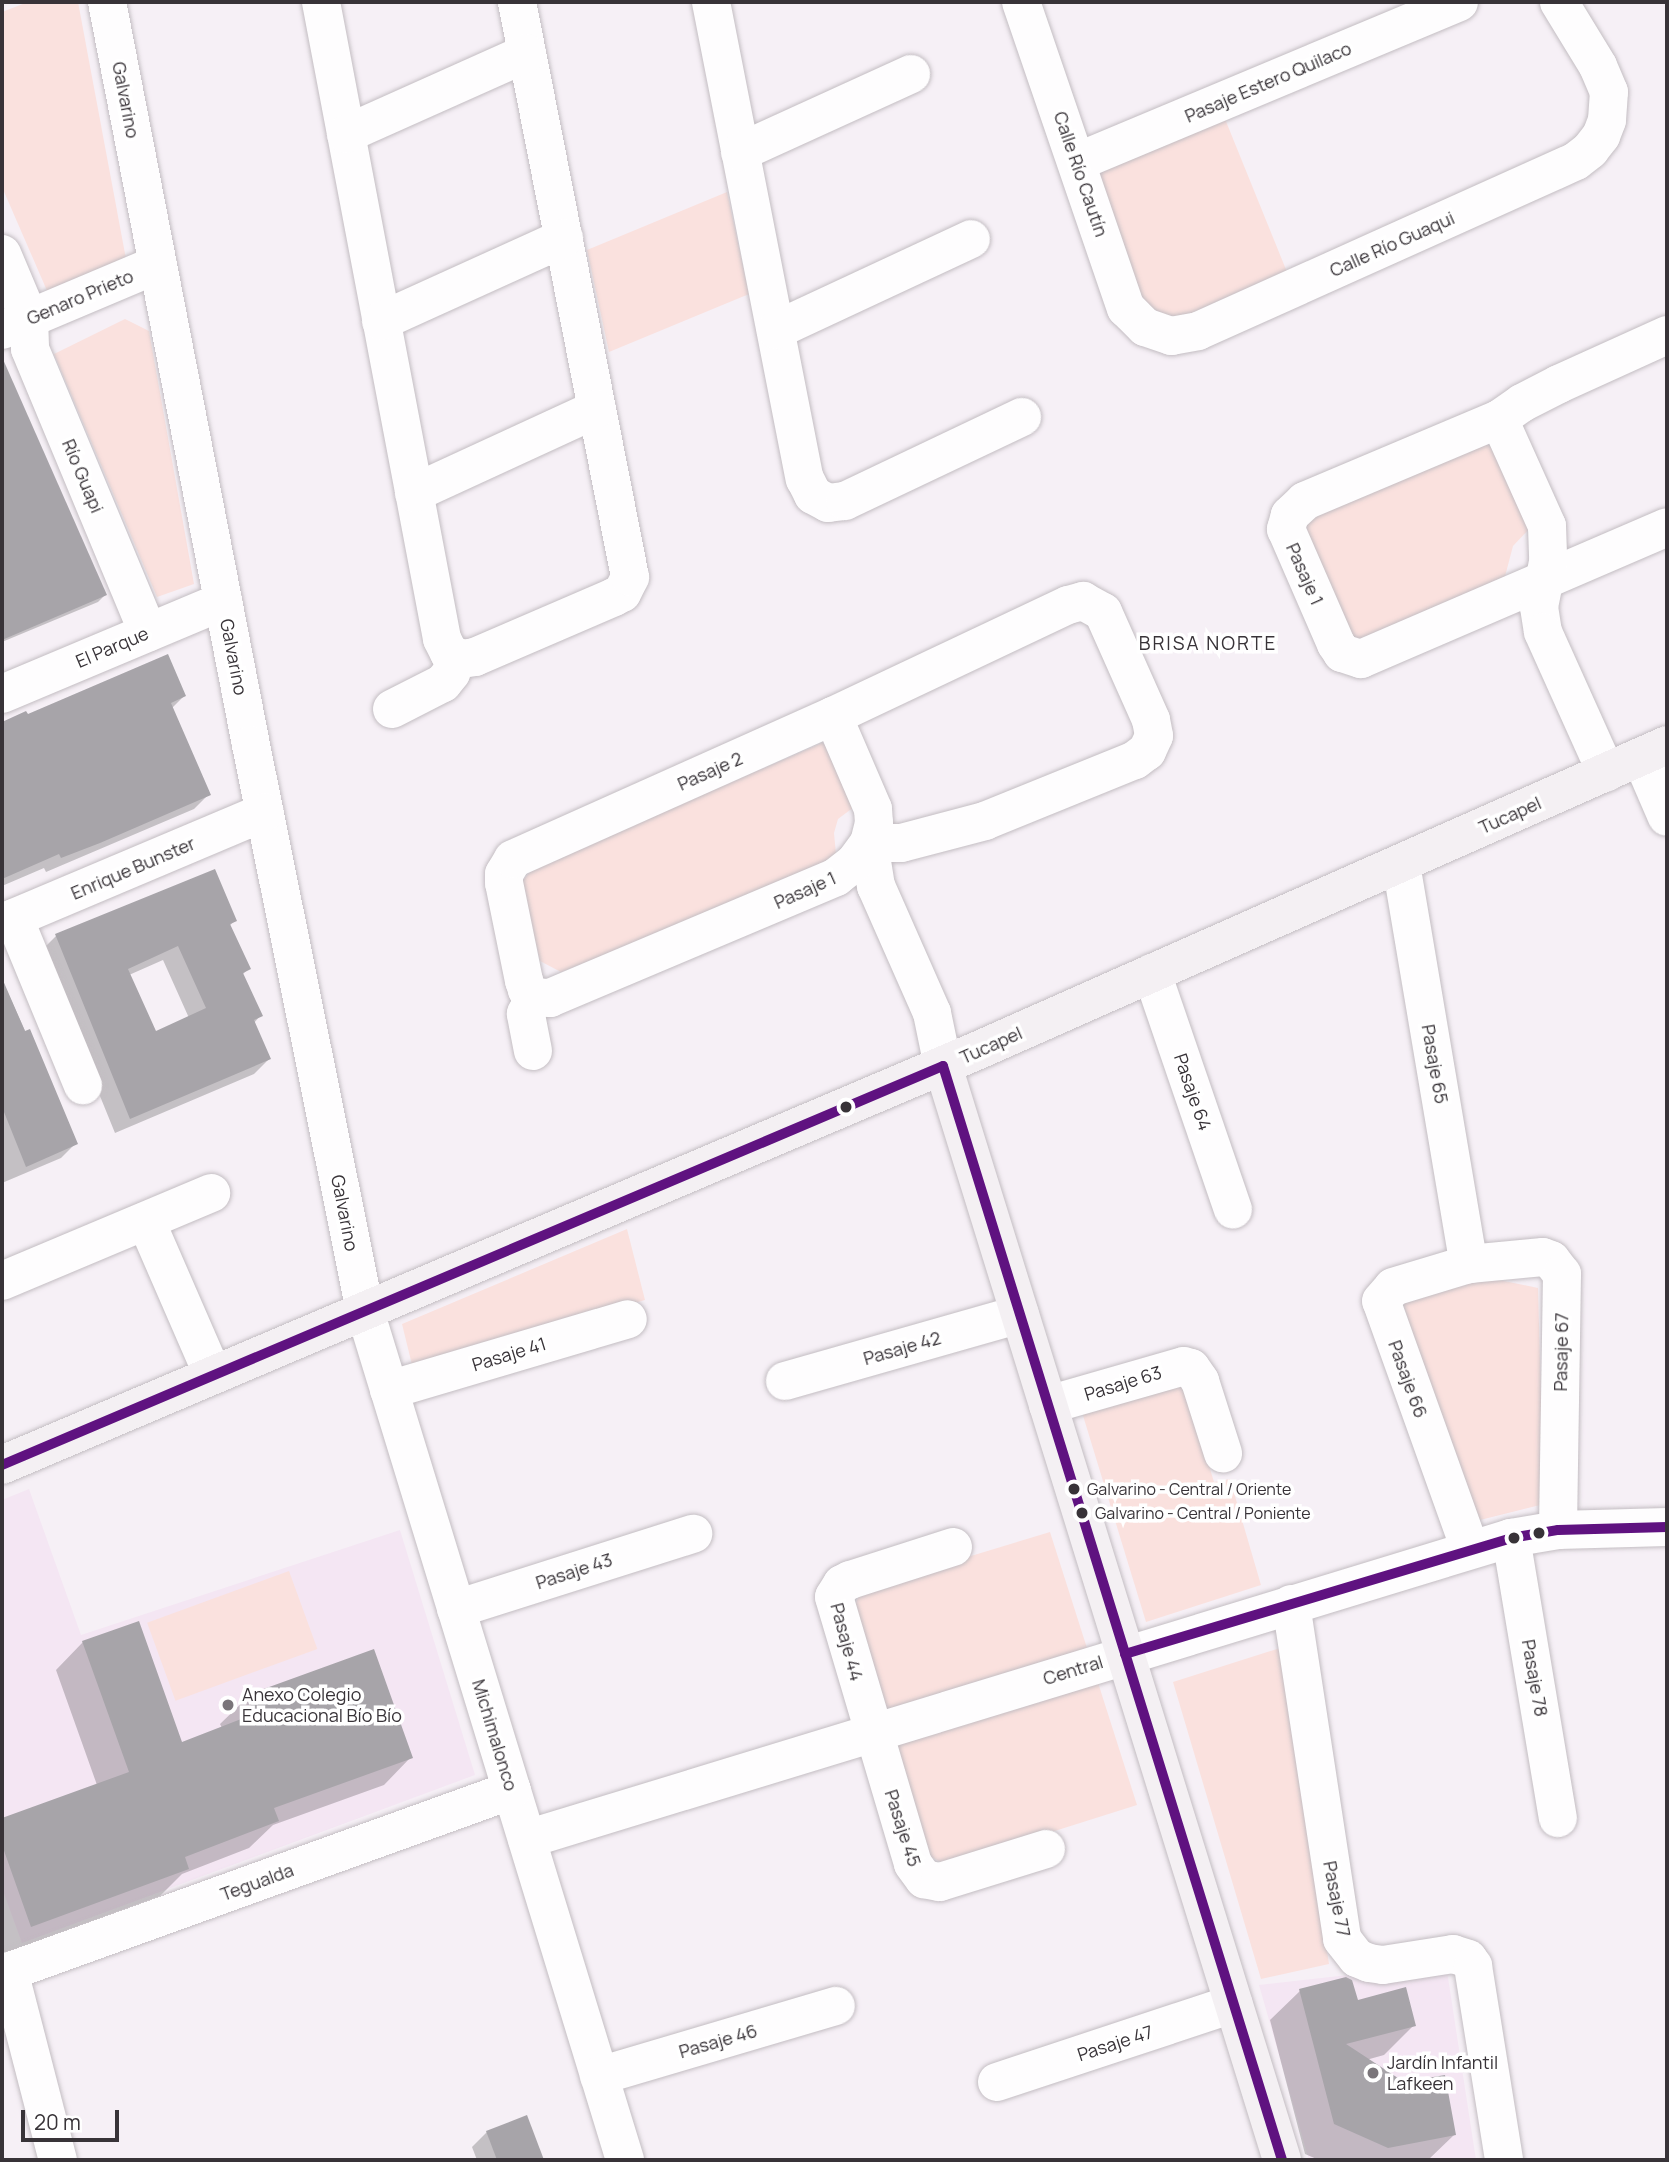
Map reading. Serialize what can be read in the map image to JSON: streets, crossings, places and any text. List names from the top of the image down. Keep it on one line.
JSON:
{"streets":{"main road":["Tucapel"],"street":["Pasaje Estero Quilaco","Galvarino","Calle Río Cautín","Calle Río Guaqui","Genaro Prieto","Río Guapi","Pasaje 1","El Parque","Pasaje 2","Enrique Bunster","Pasaje 65","Pasaje 64","Pasaje 42","Pasaje 67","Pasaje 41","Pasaje 66","Pasaje 63","Pasaje 43","Pasaje 44","Central","Pasaje 78","Michimalonco","Pasaje 45","Tegualda","Pasaje 77","Pasaje 46","Pasaje 47"]},"crossings":[["Pasaje Estero Quilaco","Calle Río Cautín"],["Galvarino","Genaro Prieto"],["Galvarino","El Parque"],["Galvarino","Tucapel"],["Galvarino","Enrique Bunster"],["Galvarino","Michimalonco"],["Calle Río Cautín","Calle Río Guaqui"],["Genaro Prieto","Río Guapi"],["Río Guapi","El Parque"],["Pasaje 1","Pasaje 2"],["Tucapel","Pasaje 65"],["Tucapel","Pasaje 64"],["Tucapel","Michimalonco"],["Pasaje 65","Pasaje 67"],["Pasaje 65","Pasaje 66"],["Pasaje 67","Pasaje 66"],["Pasaje 67","Central"],["Pasaje 41","Michimalonco"],["Pasaje 66","Central"],["Pasaje 43","Michimalonco"],["Pasaje 44","Central"],["Pasaje 44","Pasaje 45"],["Central","Pasaje 78"],["Central","Michimalonco"],["Central","Pasaje 45"],["Central","Pasaje 77"],["Michimalonco","Tegualda"],["Michimalonco","Pasaje 46"]],"districts":["BRISA NORTE"],"places":["Galvarino - Central / Oriente","Galvarino - Central / Poniente","Anexo Colegio Educacional Bío Bío","Jardín Infantil Lafkeen"],"scale_bar":"20 m"}
